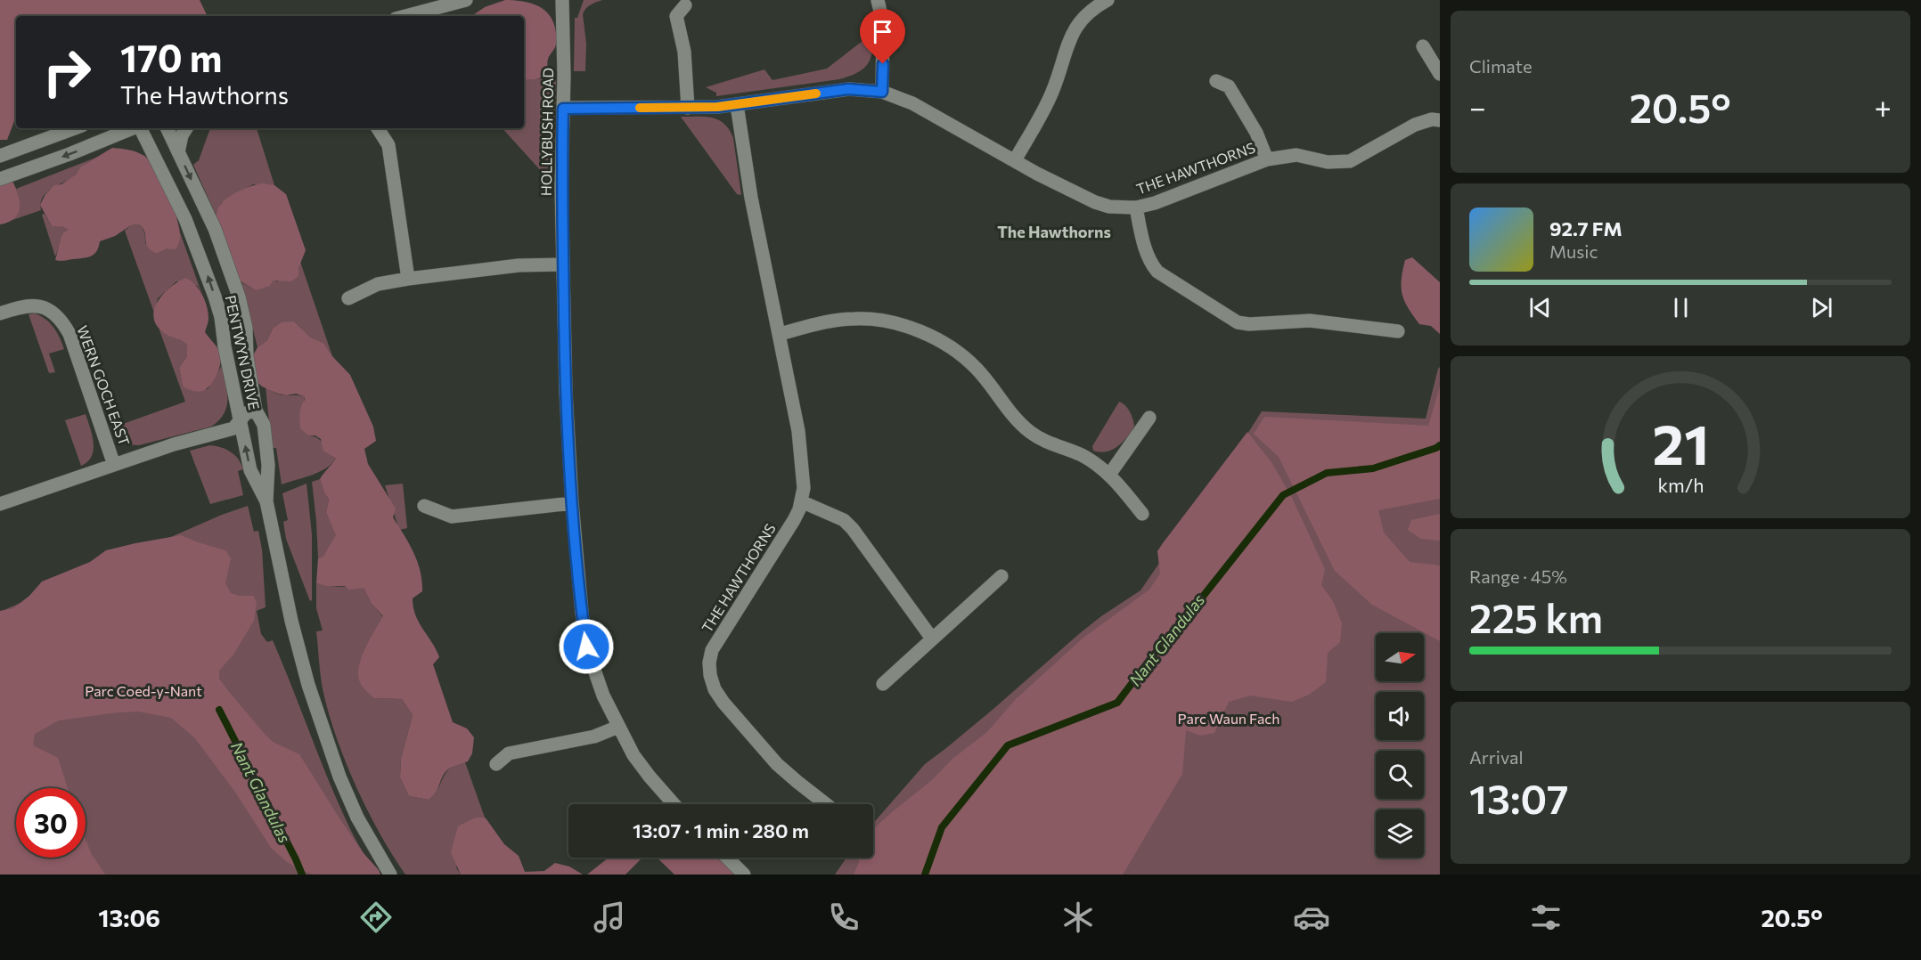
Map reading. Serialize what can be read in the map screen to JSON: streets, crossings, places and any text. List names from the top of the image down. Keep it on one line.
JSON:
{"streets":{"street":["HOLLYBUSH ROAD","THE HAWTHORNS","PENTWYN DRIVE","WERN GOCH EAST"]},"crossings":[["HOLLYBUSH ROAD","THE HAWTHORNS"],["PENTWYN DRIVE","WERN GOCH EAST"]],"districts":["The Hawthorns"],"water":["Nant Glandulas"],"parks":["Parc Coed-y-Nant","Parc Waun Fach"],"north":"right","page":{"tile":["Climate",["Range · 45%","225 km"],["Arrival","13:07"]],"turn":["170 m","The Hawthorns"],"heat":["−","20.5°","+"],"song":["92.7 FM","Music"],"limit":"30","trip":"13:07 · 1 min · 280 m","tabs":["13:06","20.5°"],"gauge":["21","km/h"]}}
